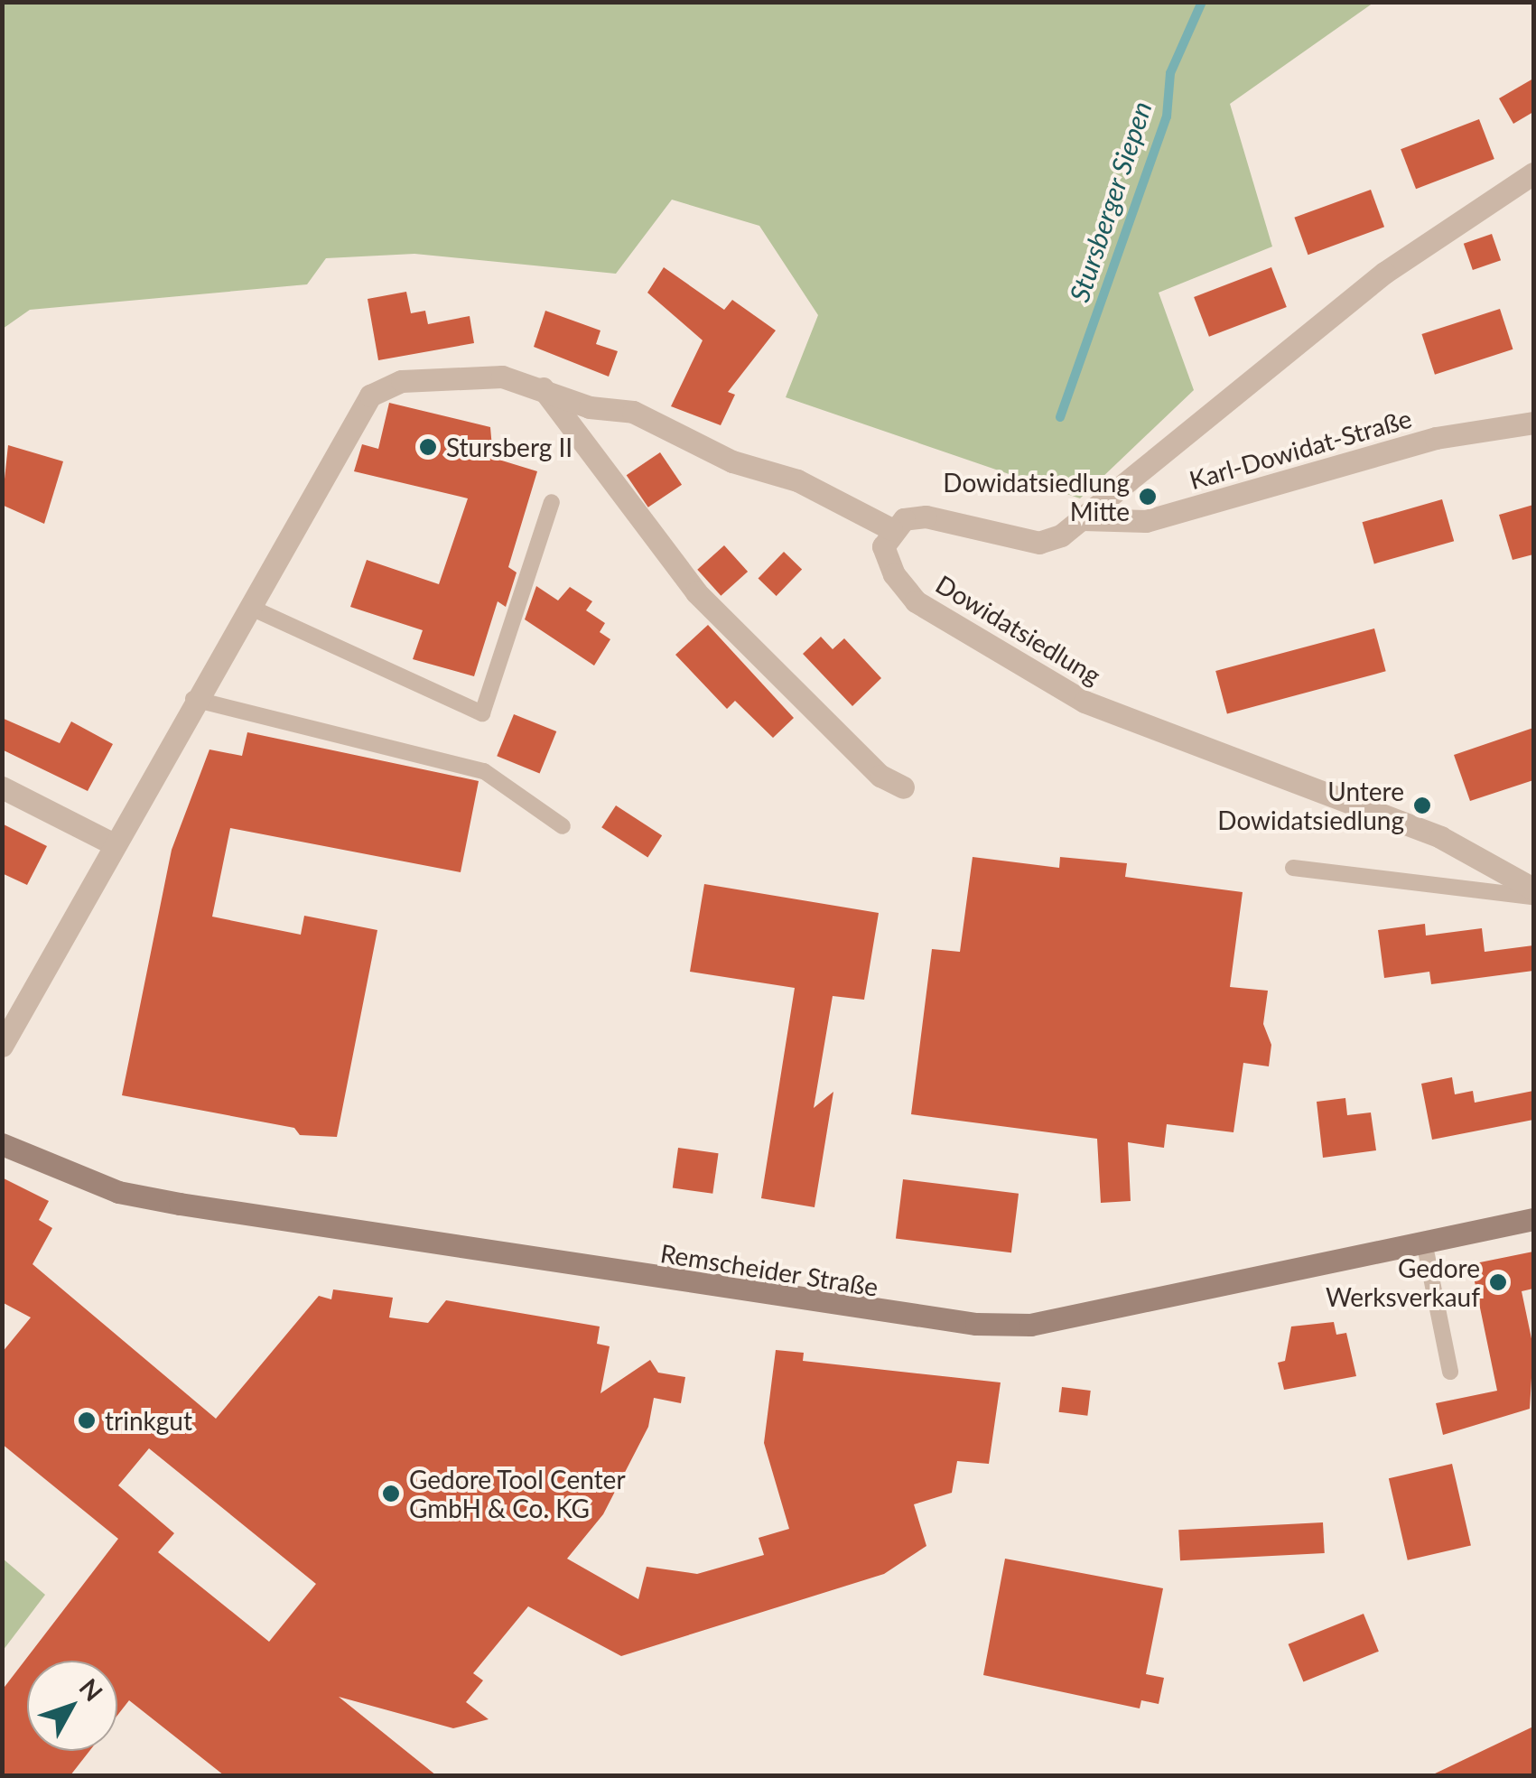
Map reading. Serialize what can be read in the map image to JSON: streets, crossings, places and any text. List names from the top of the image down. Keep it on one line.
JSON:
{"streets":{"main road":["Remscheider Straße"],"street":["Karl-Dowidat-Straße","Dowidatsiedlung"]},"water":["Stursberger Siepen"],"places":["Stursberg II","Dowidatsiedlung Mitte","Untere Dowidatsiedlung","Gedore Werksverkauf","trinkgut","Gedore Tool Center GmbH & Co. KG"],"north":"top right"}
